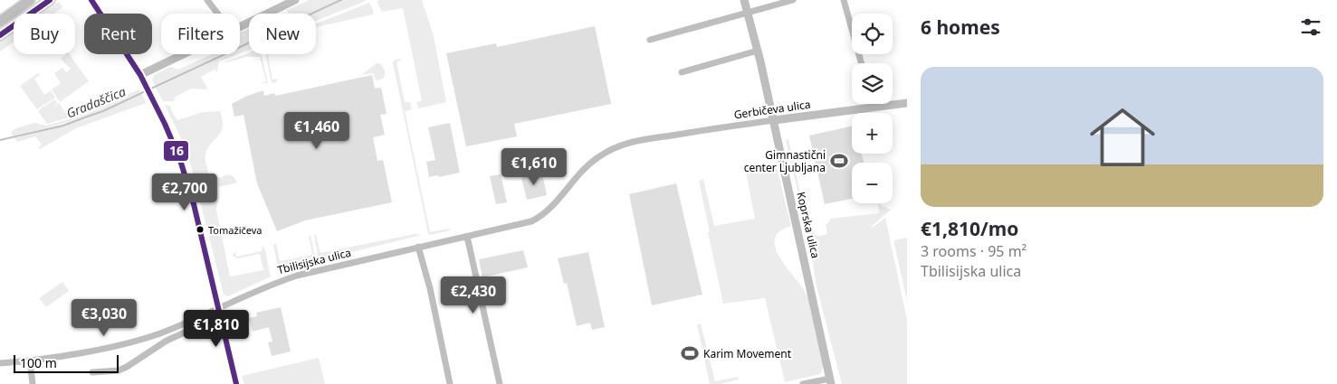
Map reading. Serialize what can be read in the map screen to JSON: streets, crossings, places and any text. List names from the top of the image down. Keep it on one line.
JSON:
{"streets":{"street":["Gerbičeva ulica","Koprska ulica","Tbilisijska ulica"]},"crossings":[["Gerbičeva ulica","Koprska ulica"],["Gerbičeva ulica","Tbilisijska ulica"]],"water":["Gradaščica"],"places":{"sports":["Gimnastični center Ljubljana","Karim Movement"],"other":["Tomažičeva"]},"lines":["transit line 16"],"scale_bar":"100 m","page":{"heading":"6 homes","map_buttons":["+","−"],"chip":["Buy","Rent","Filters","New"],"list":[{"name":"€1,810/mo","note":"3 rooms · 95 m² · Tbilisijska ulica"}],"price":["€1,460","€1,610","€2,700","€2,430","€3,030","€1,810"],"scale":"100 m"}}
